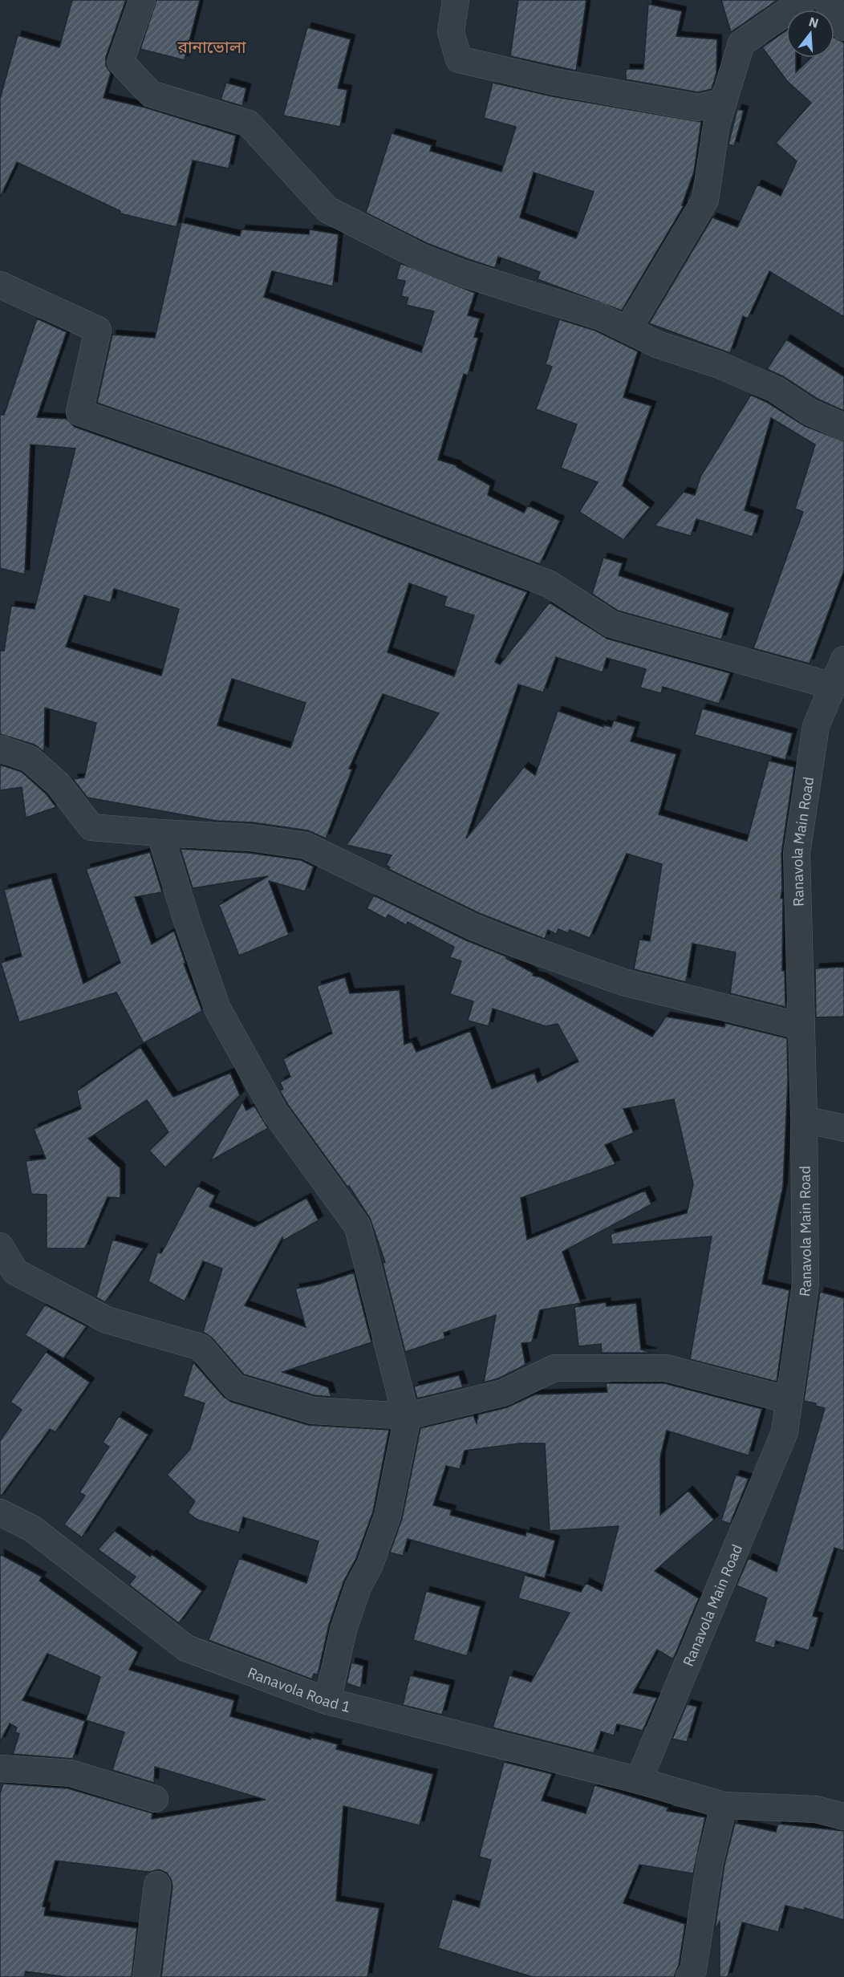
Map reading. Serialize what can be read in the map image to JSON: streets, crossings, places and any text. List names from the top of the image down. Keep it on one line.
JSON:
{"streets":{"street":["Ranavola Main Road","Ranavola Road 1"]},"crossings":[["Ranavola Main Road","Ranavola Road 1"]],"districts":["রানাভোলা"],"north":"top"}
